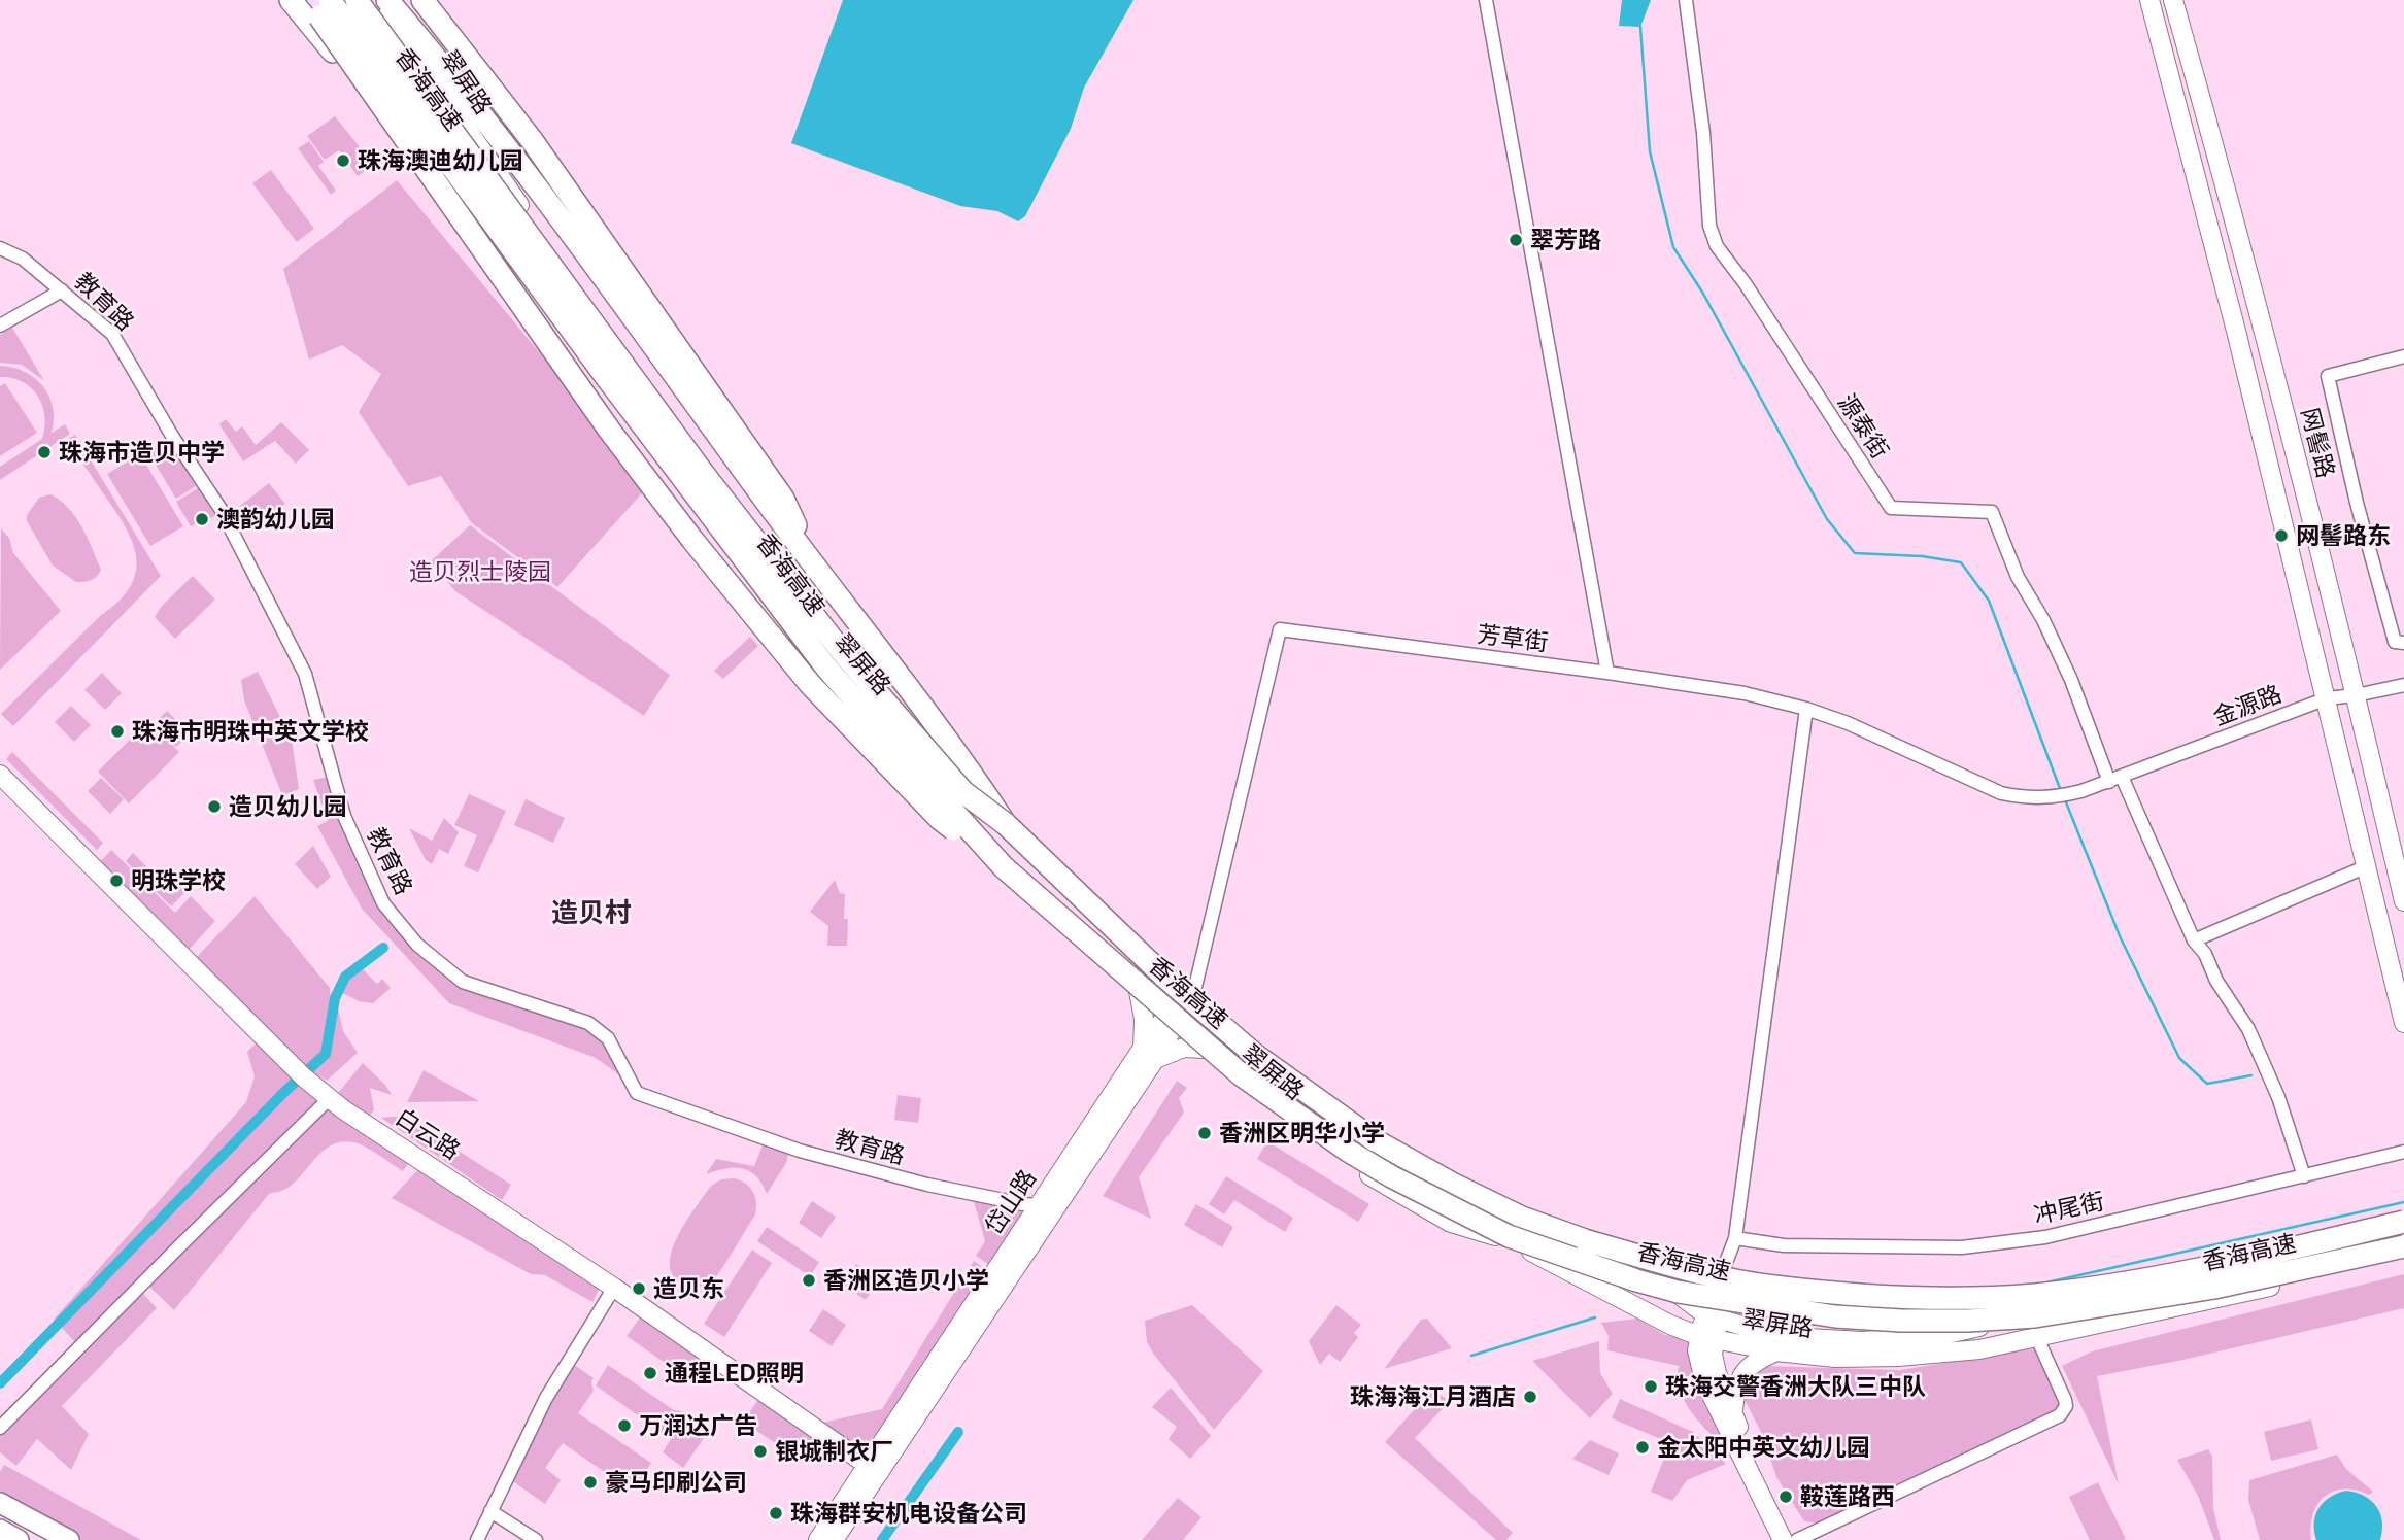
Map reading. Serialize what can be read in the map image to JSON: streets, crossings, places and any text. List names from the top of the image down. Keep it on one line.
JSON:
{"streets":{"highway":["香海高速"],"main road":["翠屏路","网髻路","白云路","岱山路"],"street":["教育路","源泰街","芳草街","金源路","冲尾街"]},"crossings":[["翠屏路","香海高速"],["翠屏路","芳草街"],["翠屏路","岱山路"],["教育路","岱山路"],["源泰街","芳草街"],["源泰街","金源路"],["网髻路","金源路"],["芳草街","金源路"],["芳草街","岱山路"],["白云路","岱山路"]],"districts":["造贝村"],"parks":["造贝烈士陵园"],"places":["珠海澳迪幼儿园","翠芳路","珠海市造贝中学","澳韵幼儿园","网髻路东","珠海市明珠中英文学校","造贝幼儿园","明珠学校","香洲区明华小学","香洲区造贝小学","造贝东","通程LED照明","珠海交警香洲大队三中队","珠海海江月酒店","万润达广告","金太阳中英文幼儿园","银城制衣厂","豪马印刷公司","鞍莲路西","珠海群安机电设备公司"]}
